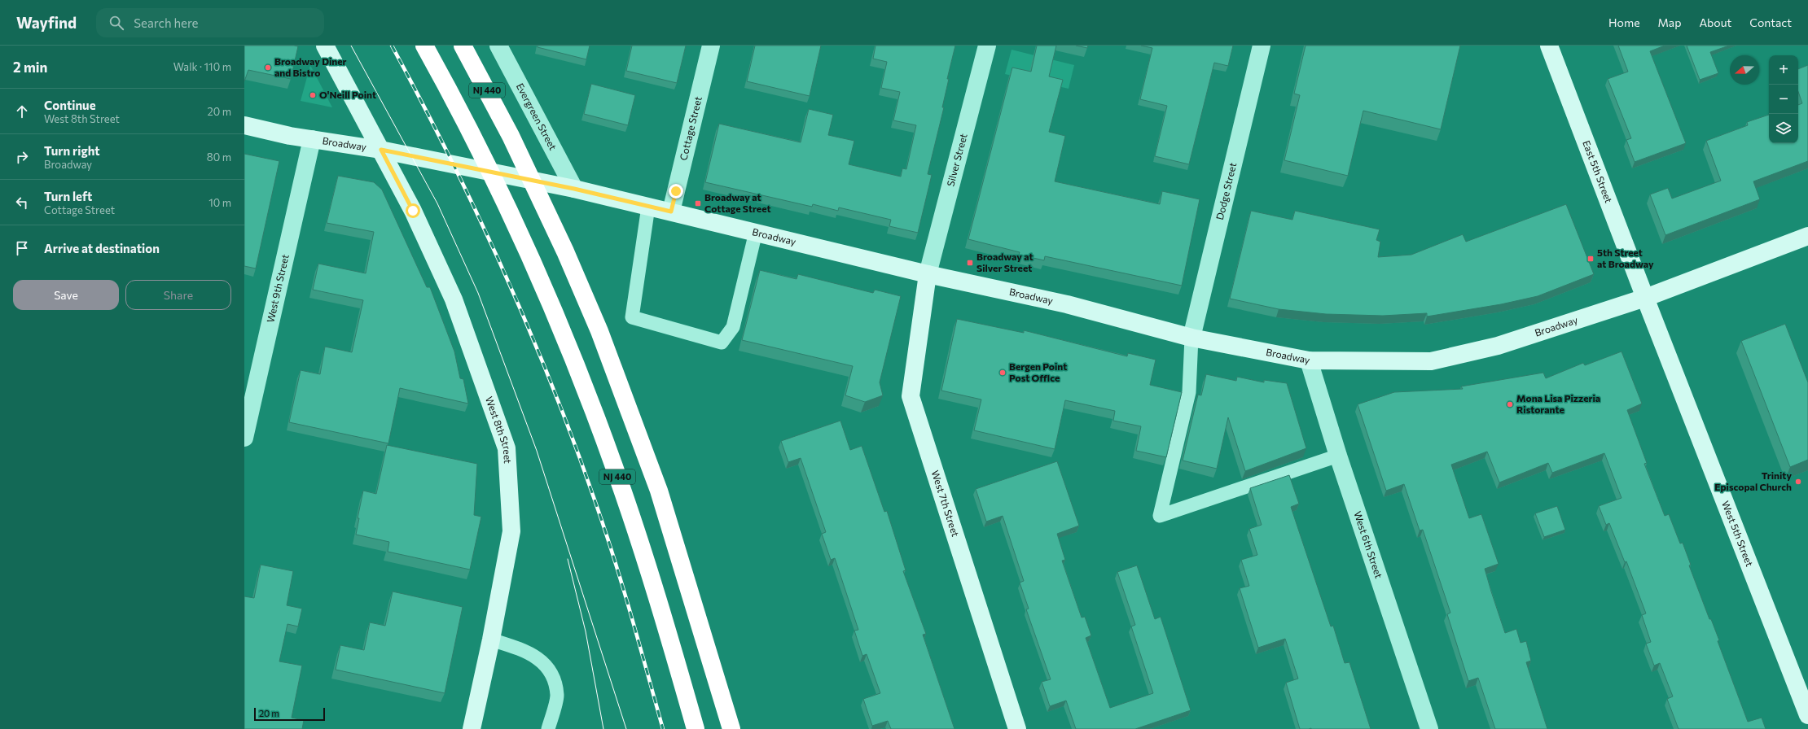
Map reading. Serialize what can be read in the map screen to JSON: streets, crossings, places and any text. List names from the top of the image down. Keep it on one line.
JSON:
{"streets":{"highway":["NJ 440"],"street":["Evergreen Street","Cottage Street","Broadway","Silver Street","East 5th Street","Dodge Street","West 9th Street","West 8th Street","West 7th Street","West 5th Street","West 6th Street"]},"crossings":[["Evergreen Street","Broadway"],["Cottage Street","Broadway"],["Broadway","Silver Street"],["Broadway","East 5th Street"],["Broadway","Dodge Street"],["Broadway","West 9th Street"],["Broadway","West 8th Street"],["Broadway","West 7th Street"],["Broadway","West 5th Street"],["Broadway","West 6th Street"],["Silver Street","West 7th Street"],["East 5th Street","West 5th Street"]],"places":{"other":["Broadway Diner and Bistro","O'Neill Point","Bergen Point Post Office","Mona Lisa Pizzeria Ristorante","Trinity Episcopal Church"],"transit":["Broadway at Cottage Street","5th Street at Broadway","Broadway at Silver Street"]},"scale_bar":"20 m","north":"left","page":{"header":"Wayfind","search":"Search here","nav":["Home","Map","About","Contact"],"heading":["2 min","Walk · 110 m"],"map_buttons":["+","−"],"list":[["Continue","West 8th Street","20 m"],["Turn right","Broadway","80 m"],["Turn left","Cottage Street","10 m"],"Arrive at destination"],"buttons":["Save","Share"],"scale":"20 m"}}
